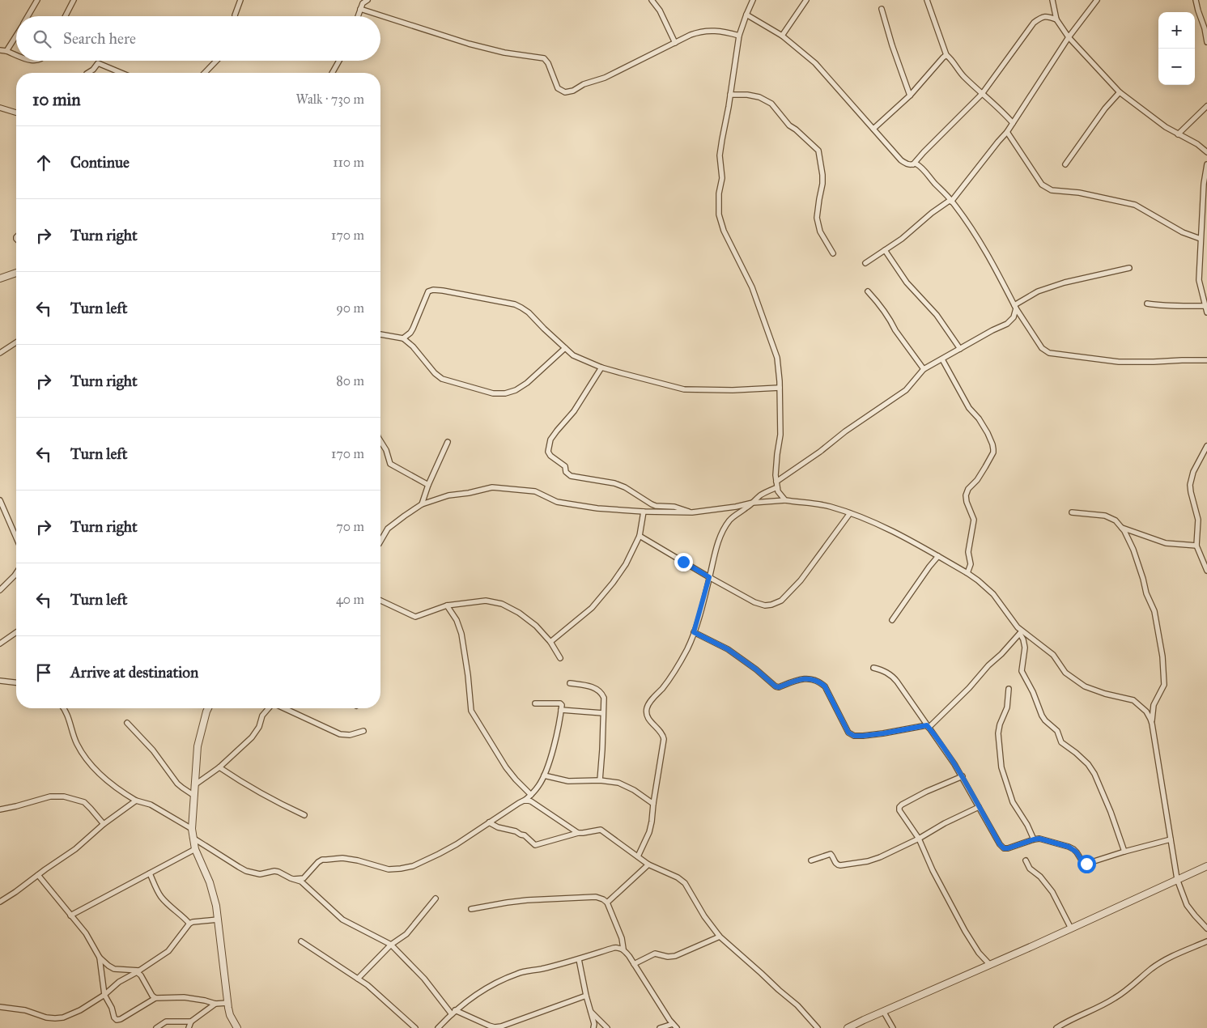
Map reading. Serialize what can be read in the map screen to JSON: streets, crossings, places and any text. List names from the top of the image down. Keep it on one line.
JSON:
{"page":{"map_buttons":["+","−"],"search":"Search here","heading":["10 min","Walk · 730 m"],"list":[["Continue","110 m"],["Turn right","170 m"],["Turn left","90 m"],["Turn right","80 m"],["Turn left","170 m"],["Turn right","70 m"],["Turn left","40 m"],"Arrive at destination"]}}
